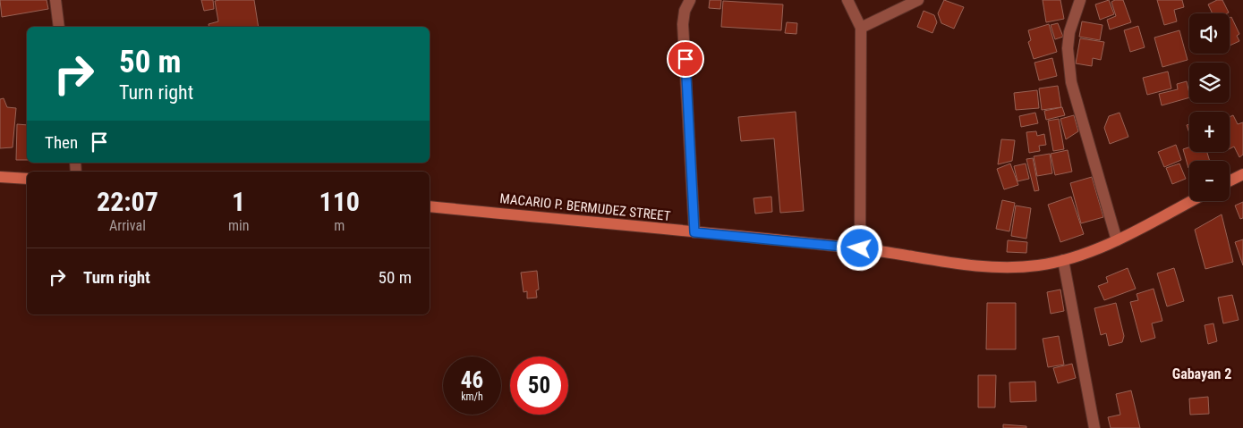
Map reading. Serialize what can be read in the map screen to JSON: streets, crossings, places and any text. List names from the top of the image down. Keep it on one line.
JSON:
{"streets":{"main road":["MACARIO P. BERMUDEZ STREET"]},"districts":["Gabayan 2"],"page":{"map_buttons":["+","−"],"turn":["50 m","Turn right"],"then":"Then","eta":["22:07","Arrival","1","min","110","m"],"list":[{"name":"Turn right","value":"50 m"}],"speed":"46 km/h","limit":"50"}}
